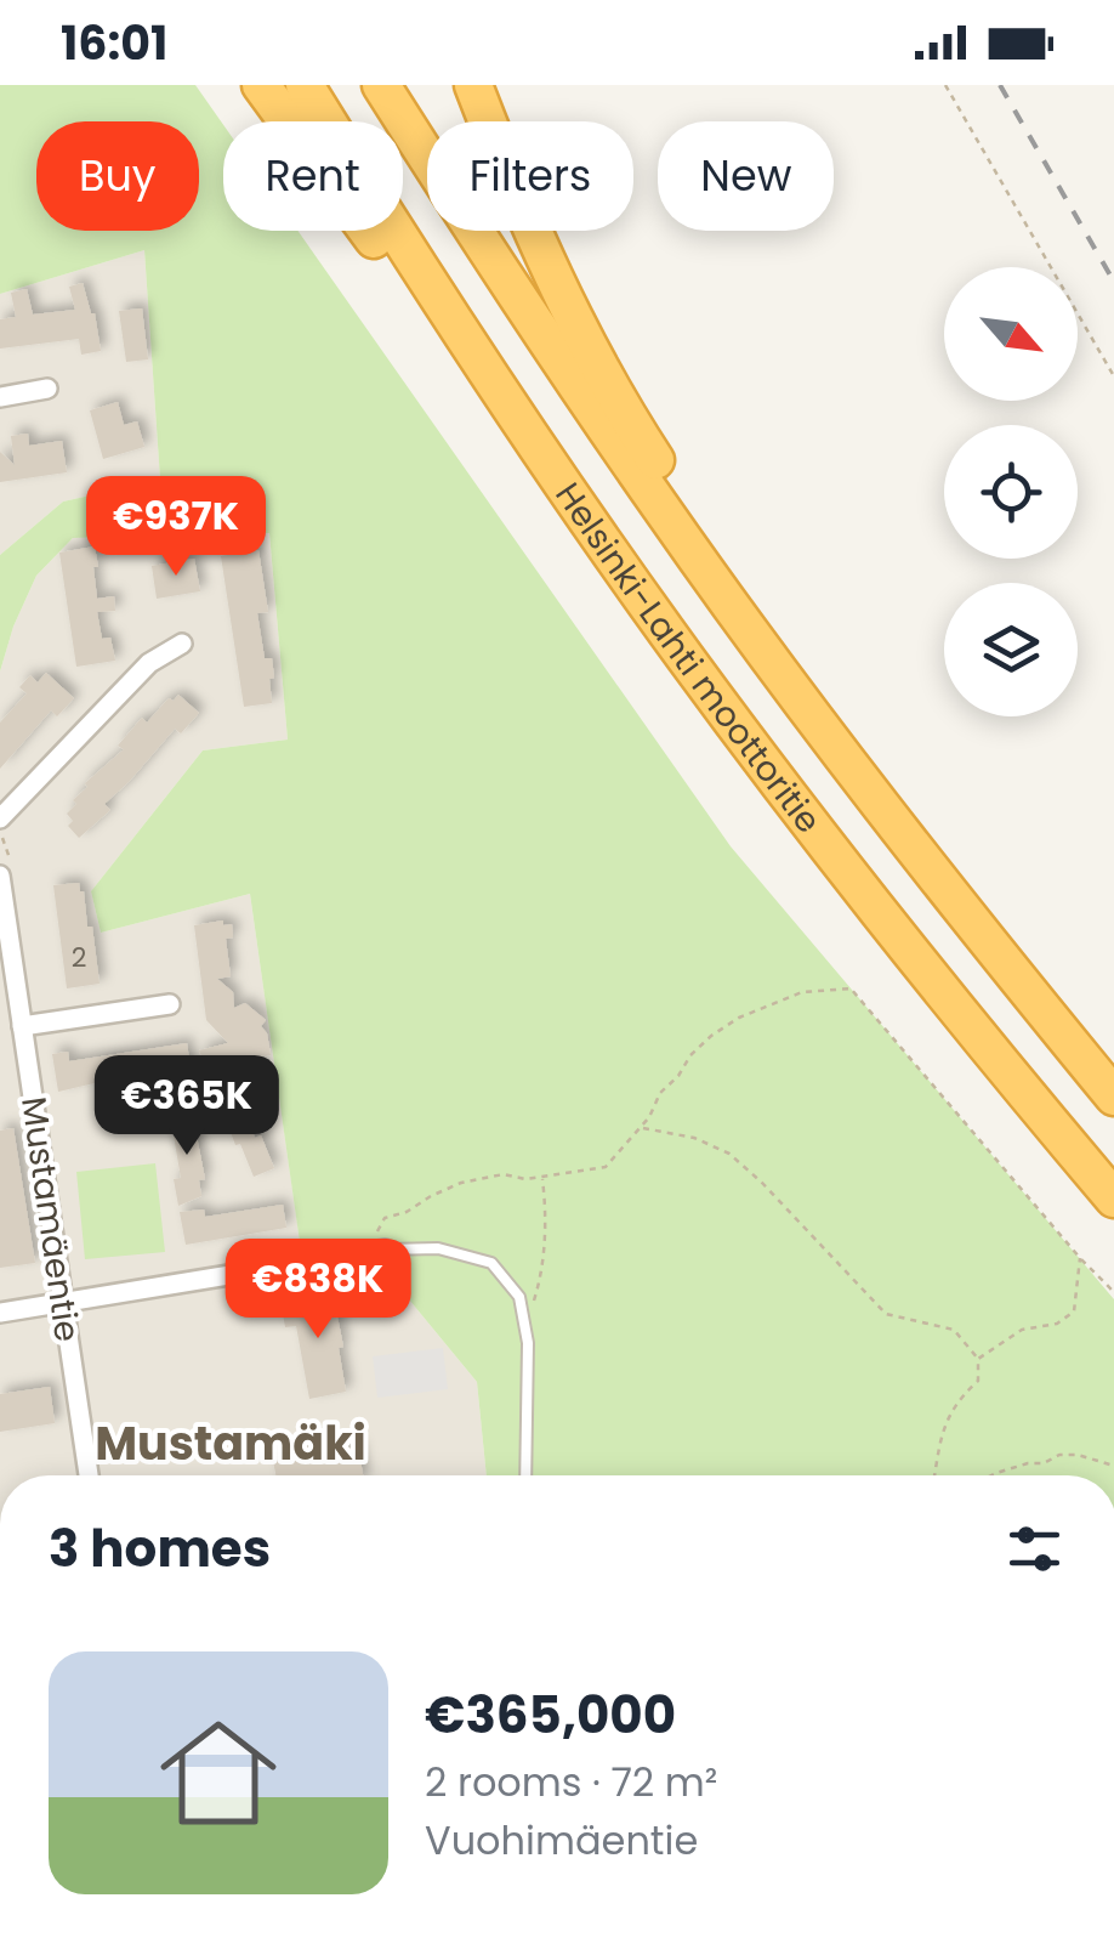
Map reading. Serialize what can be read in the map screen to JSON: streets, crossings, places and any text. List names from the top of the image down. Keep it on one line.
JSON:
{"streets":{"highway":["Helsinki-Lahti moottoritie"],"street":["Mustamäentie"]},"districts":["Mustamäki"],"house_numbers":["2"],"north":"bottom right","page":{"status":"16:01","chip":["Buy","Rent","Filters","New"],"price":["€937K","€365K","€838K"],"heading":"3 homes","list":[{"name":"€365,000","note":"2 rooms · 72 m² · Vuohimäentie"}]}}
